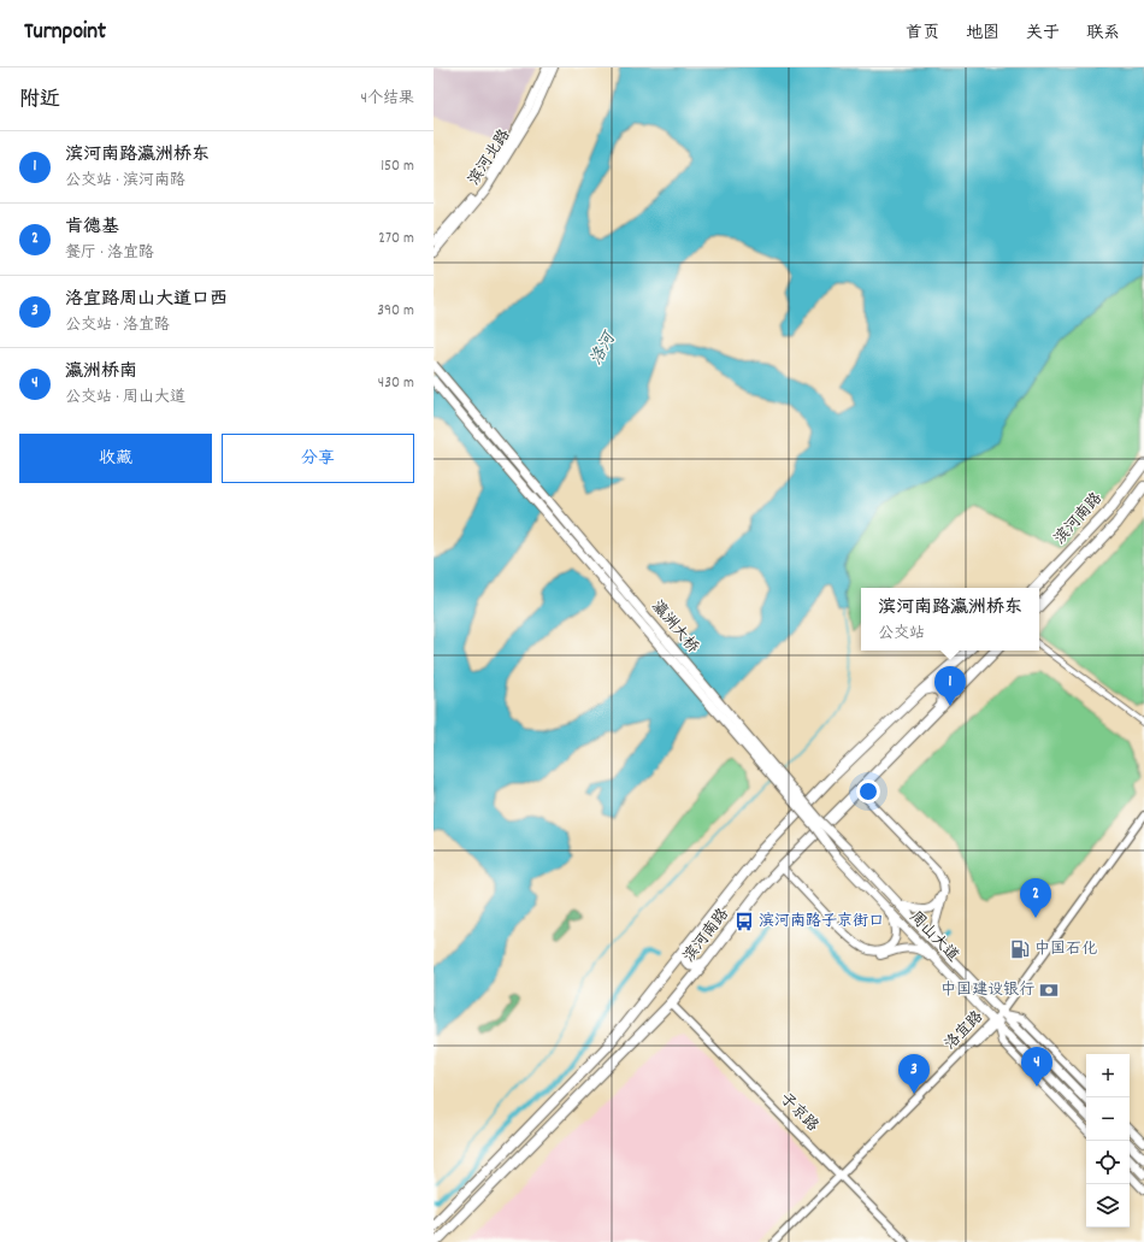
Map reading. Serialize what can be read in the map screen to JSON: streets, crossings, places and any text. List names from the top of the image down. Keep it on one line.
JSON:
{"streets":{"highway":["滨河南路"],"main road":["滨河北路","瀛洲大桥","周山大道"],"street":["洛宜路","子京路"]},"crossings":[["滨河南路","子京路"],["瀛洲大桥","周山大道"],["周山大道","洛宜路"],["洛宜路","子京路"]],"water":["洛河"],"places":{"bus stop":["滨河南路子京街口"],"fuel station":["中国石化"],"bank":["中国建设银行"]},"page":{"header":"Turnpoint","nav":["首页","地图","关于","联系"],"heading":["附近","4个结果"],"list":[{"mark":"1","name":"滨河南路瀛洲桥东","note":"公交站 · 滨河南路","value":"150 m"},{"mark":"2","name":"肯德基","note":"餐厅 · 洛宜路","value":"270 m"},{"mark":"3","name":"洛宜路周山大道口西","note":"公交站 · 洛宜路","value":"390 m"},{"mark":"4","name":"瀛洲桥南","note":"公交站 · 周山大道","value":"430 m"}],"buttons":["收藏","分享"],"popup":["滨河南路瀛洲桥东","公交站"],"pins":["1","2","4","3"],"map_buttons":["+","−"]}}
